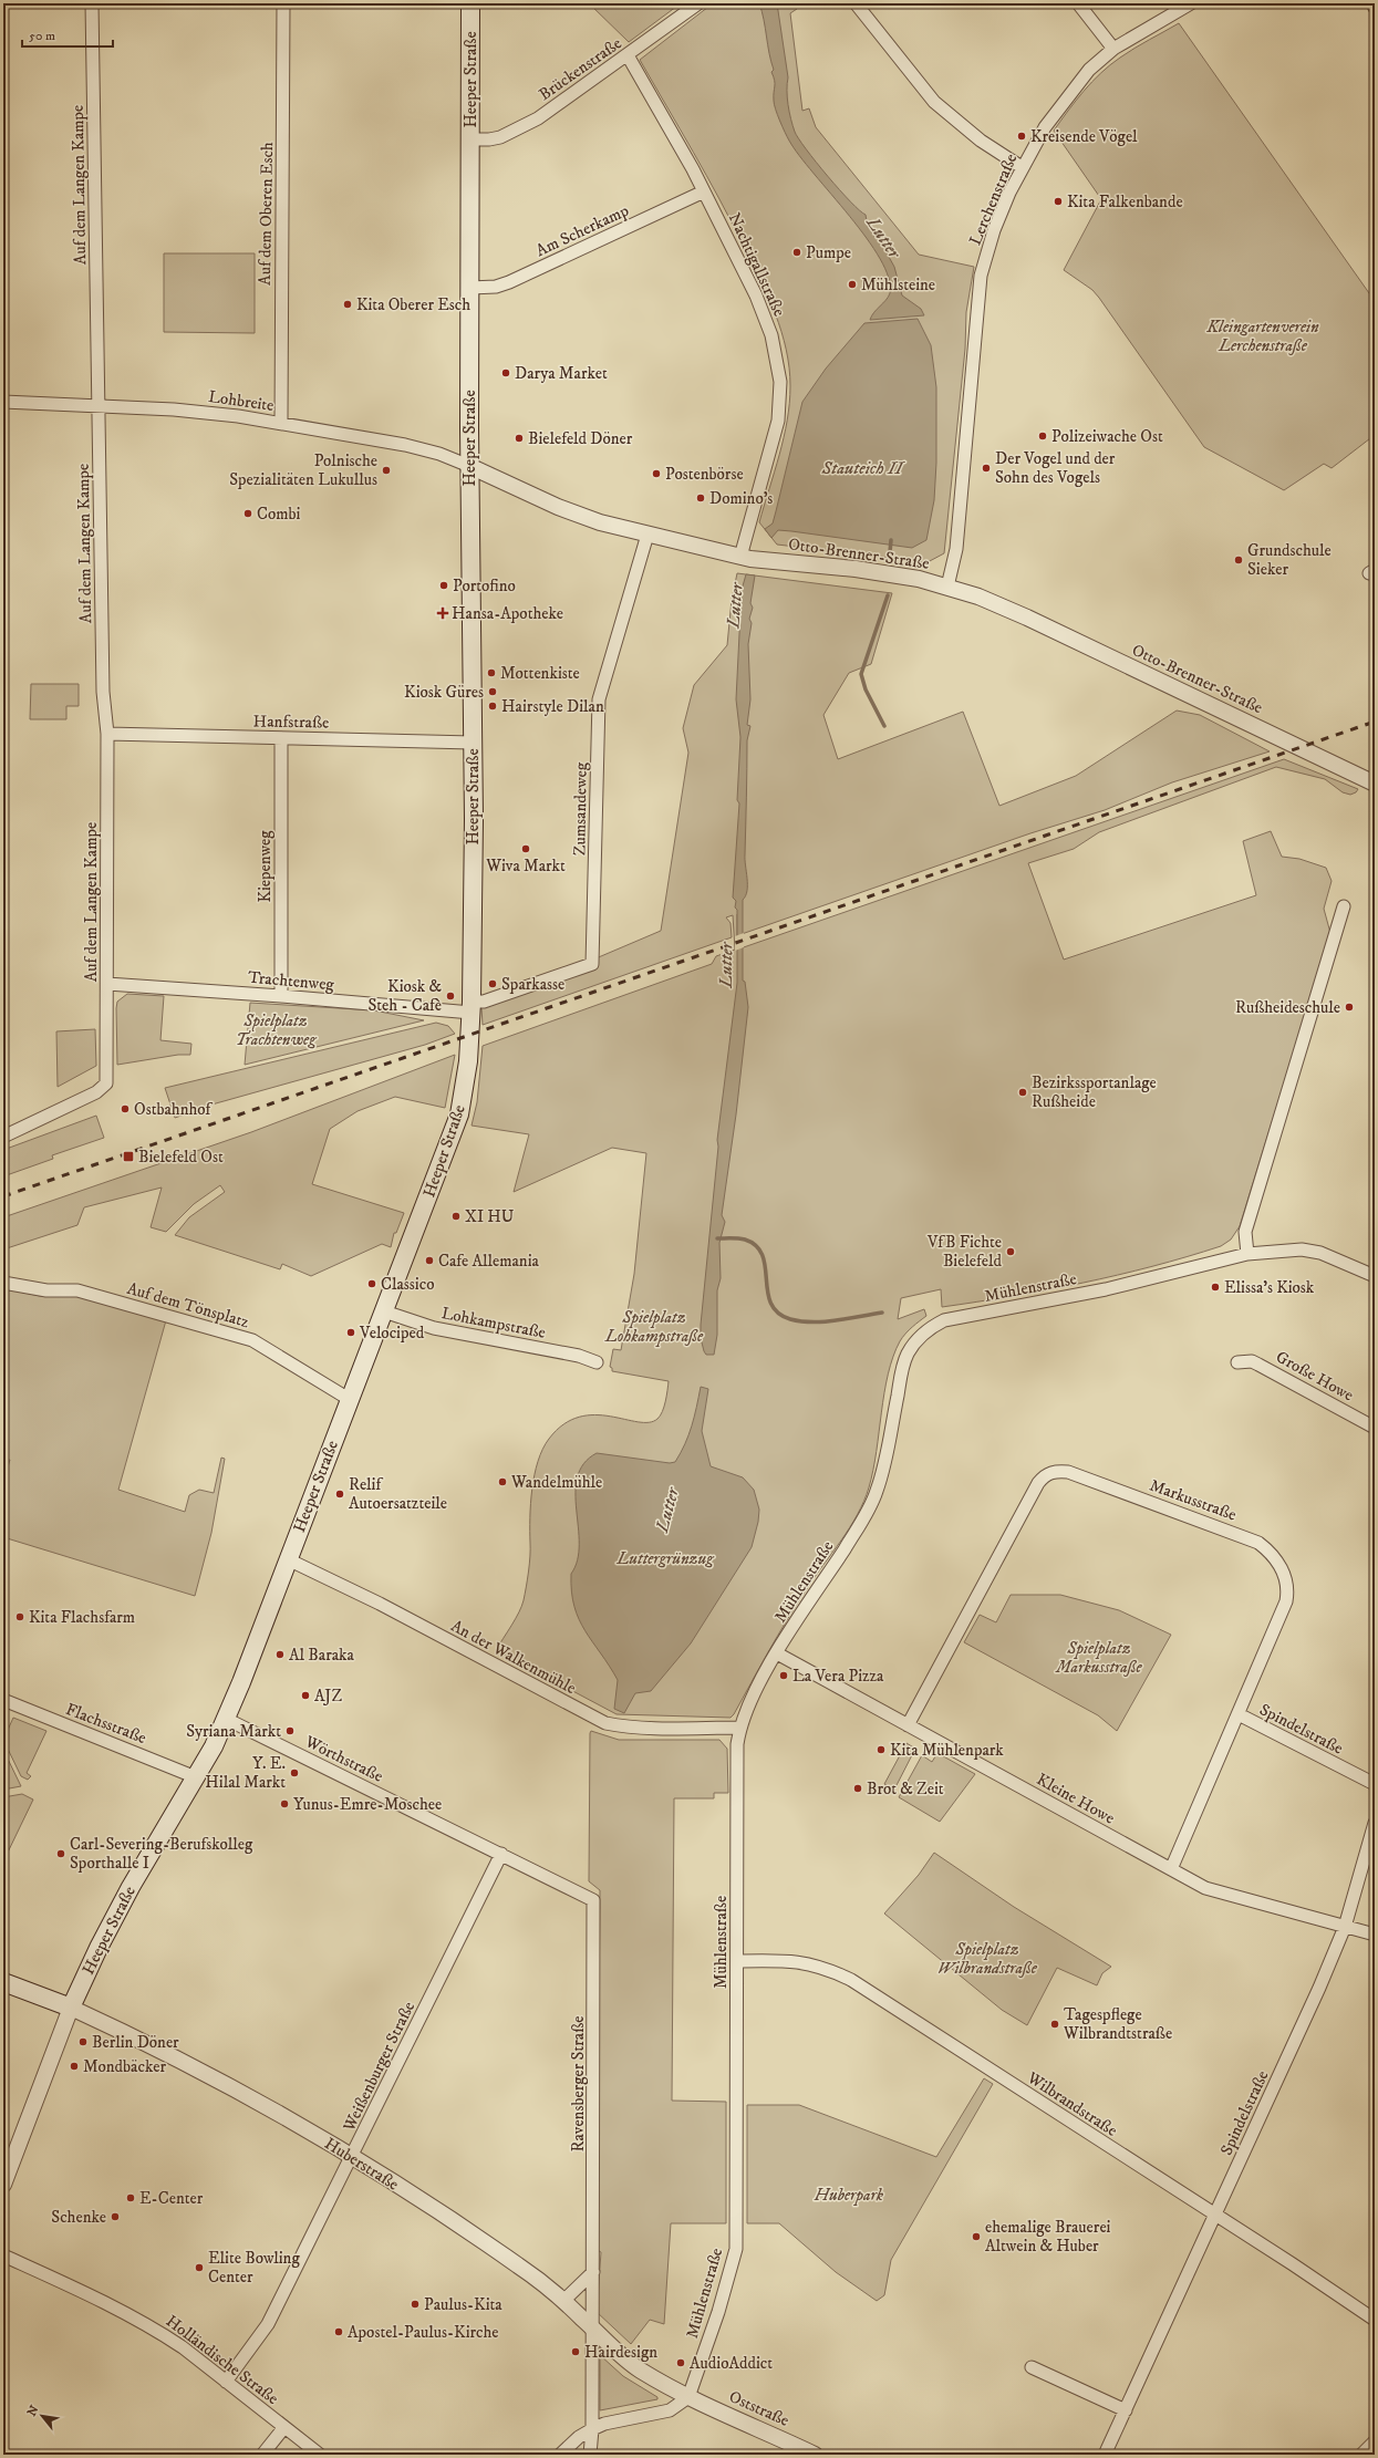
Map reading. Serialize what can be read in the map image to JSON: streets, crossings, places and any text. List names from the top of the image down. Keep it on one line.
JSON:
{"streets":{"main road":["Heeper Straße","Huberstraße"],"street":["Brückenstraße","Auf dem Langen Kampe","Lerchenstraße","Auf dem Oberen Esch","Am Scherkamp","Nachtigallstraße","Lohbreite","Otto-Brenner-Straße","Hanfstraße","Zumsandeweg","Kiepenweg","Trachtenweg","Mühlenstraße","Auf dem Tönsplatz","Lohkampstraße","Große Howe","Markusstraße","An der Walkenmühle","Flachsstraße","Spindelstraße","Wörthstraße","Kleine Howe","Weißenburger Straße","Ravensberger Straße","Wilbrandstraße","Holländische Straße","Oststraße"]},"crossings":[["Brückenstraße","Heeper Straße"],["Brückenstraße","Nachtigallstraße"],["Heeper Straße","Am Scherkamp"],["Heeper Straße","Lohbreite"],["Heeper Straße","Otto-Brenner-Straße"],["Heeper Straße","Hanfstraße"],["Heeper Straße","Zumsandeweg"],["Heeper Straße","Trachtenweg"],["Heeper Straße","Auf dem Tönsplatz"],["Heeper Straße","Lohkampstraße"],["Heeper Straße","An der Walkenmühle"],["Heeper Straße","Flachsstraße"],["Heeper Straße","Wörthstraße"],["Heeper Straße","Huberstraße"],["Auf dem Langen Kampe","Lohbreite"],["Auf dem Langen Kampe","Hanfstraße"],["Auf dem Langen Kampe","Trachtenweg"],["Lerchenstraße","Otto-Brenner-Straße"],["Auf dem Oberen Esch","Lohbreite"],["Am Scherkamp","Nachtigallstraße"],["Nachtigallstraße","Otto-Brenner-Straße"],["Lohbreite","Otto-Brenner-Straße"],["Otto-Brenner-Straße","Zumsandeweg"],["Hanfstraße","Kiepenweg"],["Zumsandeweg","Trachtenweg"],["Kiepenweg","Trachtenweg"],["Mühlenstraße","An der Walkenmühle"],["Mühlenstraße","Kleine Howe"],["Mühlenstraße","Wilbrandstraße"],["Mühlenstraße","Huberstraße"],["Mühlenstraße","Oststraße"],["Markusstraße","Spindelstraße"],["Markusstraße","Kleine Howe"],["Spindelstraße","Kleine Howe"],["Spindelstraße","Wilbrandstraße"],["Wörthstraße","Weißenburger Straße"],["Wörthstraße","Ravensberger Straße"],["Weißenburger Straße","Huberstraße"],["Weißenburger Straße","Holländische Straße"],["Ravensberger Straße","Huberstraße"],["Huberstraße","Oststraße"]],"water":["Lutter","Stauteich II"],"parks":["Kleingartenverein Lerchenstraße","Spielplatz Trachtenweg","Spielplatz Lohkampstraße","Luttergrünzug","Spielplatz Markusstraße","Spielplatz Wilbrandstraße","Huberpark"],"places":{"other":["Kreisende Vögel","Kita Falkenbande","Pumpe","Mühlsteine","Kita Oberer Esch","Darya Market","Polizeiwache Ost","Bielefeld Döner","Der Vogel und der Sohn des Vogels","Polnische Spezialitäten Lukullus","Postenbörse","Domino's","Combi","Grundschule Sieker","Portofino","Mottenkiste","Kiosk Güres","Hairstyle Dilan","Wiva Markt","Sparkasse","Kiosk & Steh - Cafè","Rußheideschule","Bezirkssportanlage Rußheide","Ostbahnhof","XI HU","VfB Fichte Bielefeld","Cafe Allemania","Classico","Elissa's Kiosk","Velociped","Wandelmühle","Relif Autoersatzteile","Kita Flachsfarm","Al Baraka","La Vera Pizza","AJZ","Syriana Markt","Kita Mühlenpark","Y. E. Hilal Markt","Brot & Zeit","Yunus-Emre-Moschee","Carl-Severing-Berufskolleg Sporthalle I","Tagespflege Wilbrandtstraße","Berlin Döner","Mondbäcker","E-Center","Schenke","ehemalige Brauerei Altwein & Huber","Elite Bowling Center","Paulus-Kita","Apostel-Paulus-Kirche","Hairdesign","AudioAddict"],"health":["Hansa-Apotheke"],"transit":["Bielefeld Ost"]},"scale_bar":"50 m","north":"top left"}
